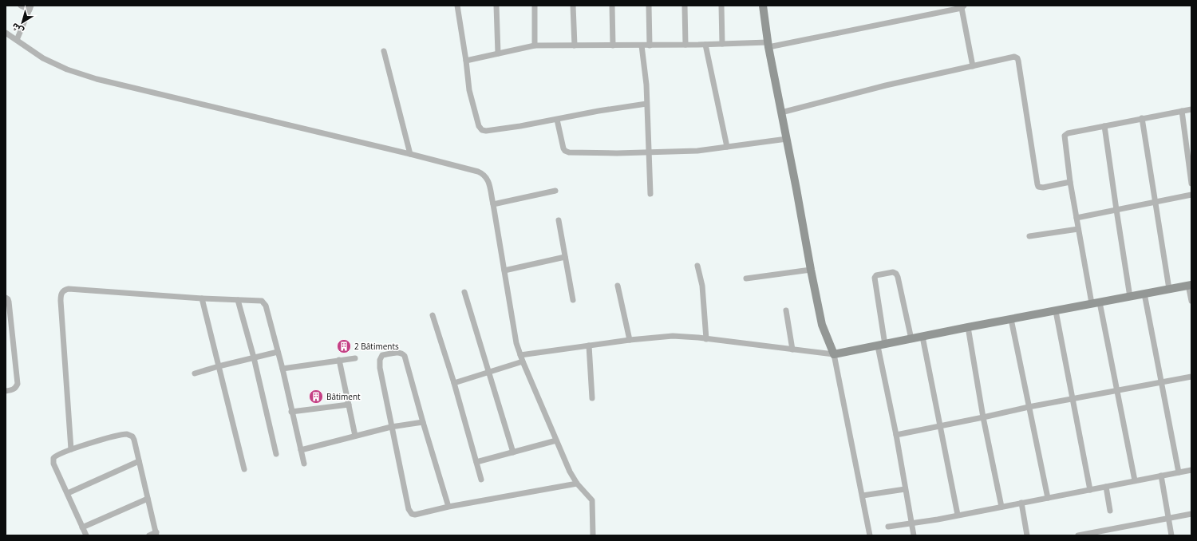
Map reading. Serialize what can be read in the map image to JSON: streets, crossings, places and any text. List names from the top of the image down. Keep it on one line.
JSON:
{"places":{"building":["2 Bâtiments","Bâtiment"]},"north":"bottom left"}
